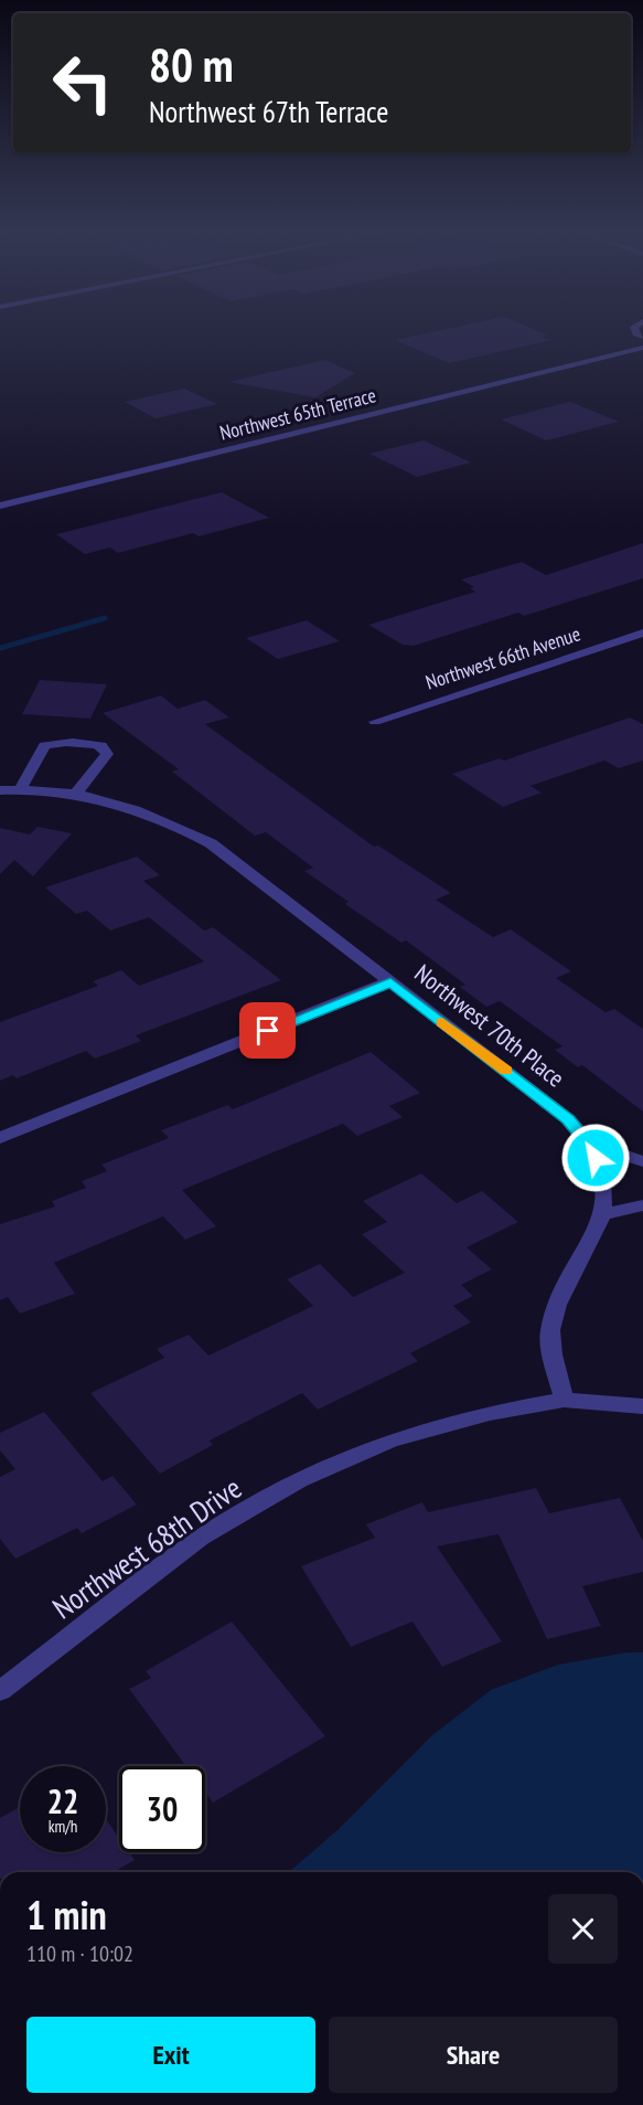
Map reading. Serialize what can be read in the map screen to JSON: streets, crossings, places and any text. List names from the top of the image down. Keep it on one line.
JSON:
{"streets":{"street":["Northwest 65th Terrace","Northwest 66th Avenue","Northwest 70th Place","Northwest 68th Drive"]},"crossings":[["Northwest 70th Place","Northwest 68th Drive"]],"page":{"turn":["80 m","Northwest 67th Terrace"],"speed":"22 km/h","limit":"30","heading":["1 min","110 m · 10:02"],"buttons":["Exit","Share"]}}
